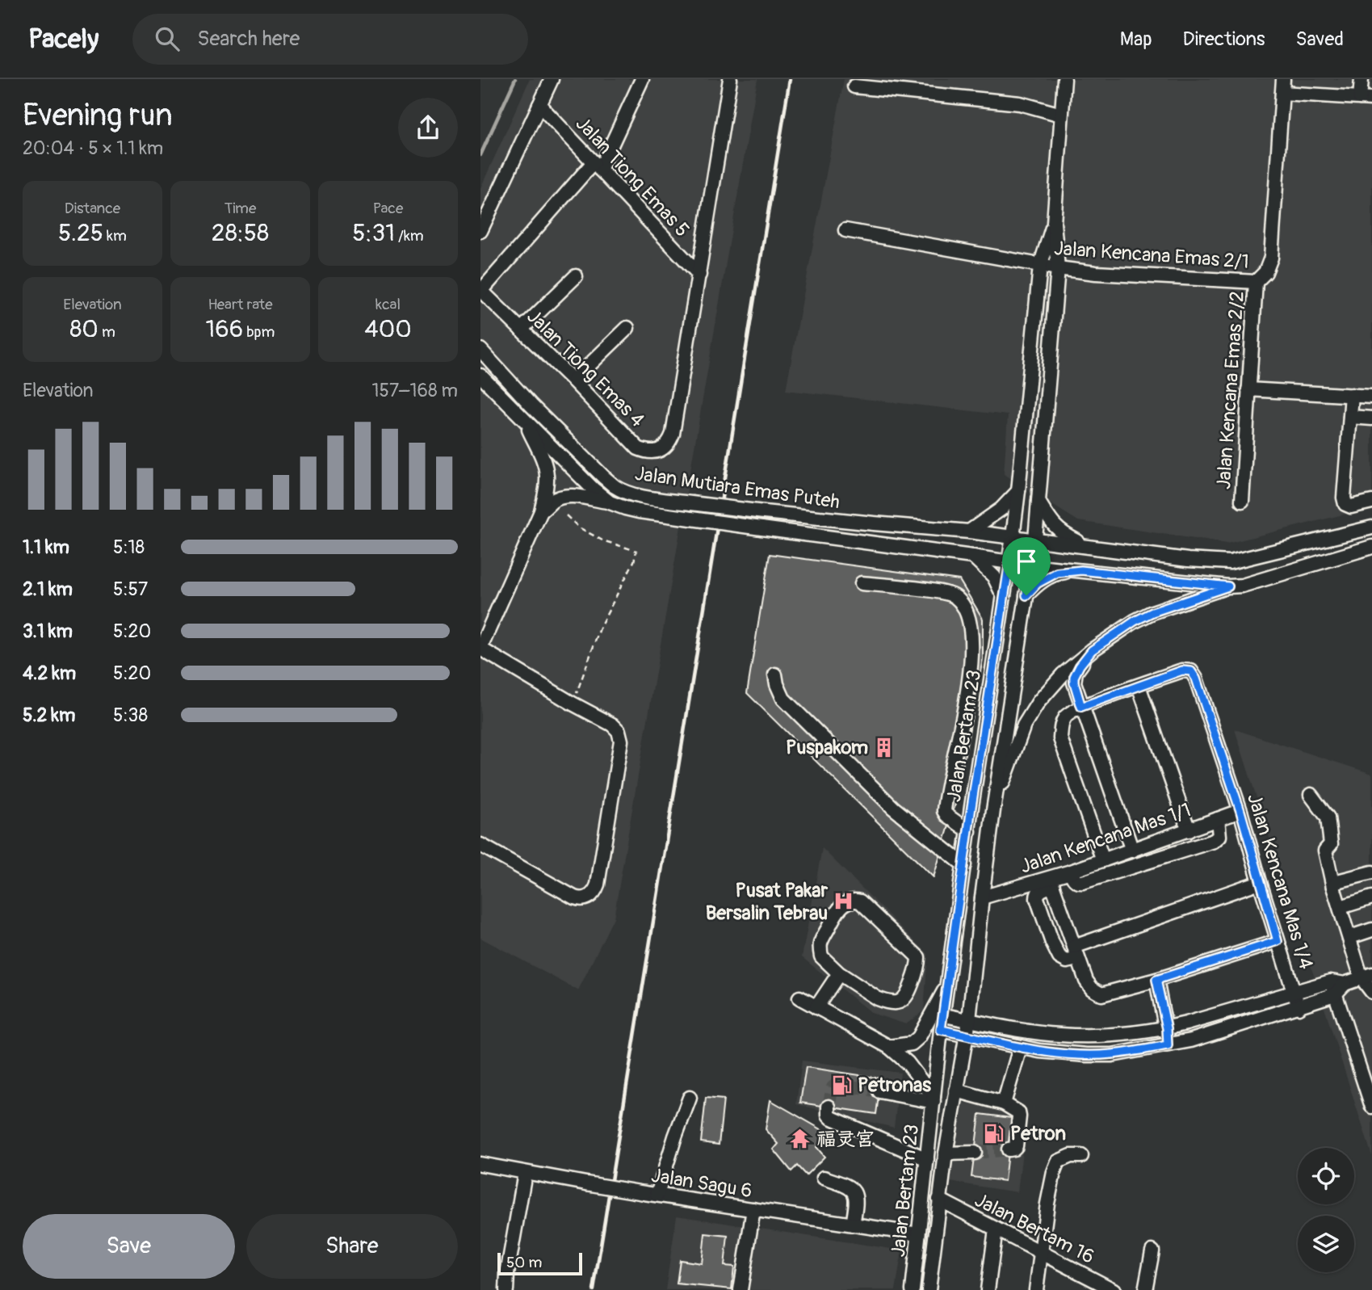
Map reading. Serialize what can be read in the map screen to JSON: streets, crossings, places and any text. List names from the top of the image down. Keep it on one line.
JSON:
{"streets":{"street":["Jalan Tiong Emas 5","Jalan Kencana Emas 2/1","Jalan Tiong Emas 4","Jalan Kencana Emas 2/2","Jalan Mutiara Emas Puteh","Jalan Bertam 23","Jalan Kencana Mas 1/1","Jalan Kencana Mas 1/4","Jalan Sagu 6","Jalan Bertam 16"]},"crossings":[["Jalan Tiong Emas 5","Jalan Tiong Emas 4"],["Jalan Kencana Emas 2/1","Jalan Kencana Emas 2/2"],["Jalan Kencana Emas 2/1","Jalan Bertam 23"],["Jalan Mutiara Emas Puteh","Jalan Bertam 23"],["Jalan Bertam 23","Jalan Kencana Mas 1/1"],["Jalan Bertam 23","Jalan Sagu 6"],["Jalan Bertam 23","Jalan Bertam 16"],["Jalan Kencana Mas 1/1","Jalan Kencana Mas 1/4"]],"places":{"building":["Puspakom"],"hospital":["Pusat Pakar Bersalin Tebrau"],"fuel station":["Petronas","Petron"],"temple":["福灵宫"]},"scale_bar":"50 m","page":{"header":"Pacely","search":"Search here","nav":["Map","Directions","Saved"],"heading":["Evening run","20:04 · 5 × 1.1 km"],"stats":[["Distance","5.25 km"],["Time","28:58"],["Pace","5:31 /km"],["Elevation","80 m"],["Heart rate","166 bpm"],["kcal","400"]],"chart":["Elevation","157–168 m"],"list":[{"name":"1.1 km","note":"5:18"},{"name":"2.1 km","note":"5:57"},{"name":"3.1 km","note":"5:20"},{"name":"4.2 km","note":"5:20"},{"name":"5.2 km","note":"5:38"}],"buttons":["Save","Share"],"scale":"50 m"}}
